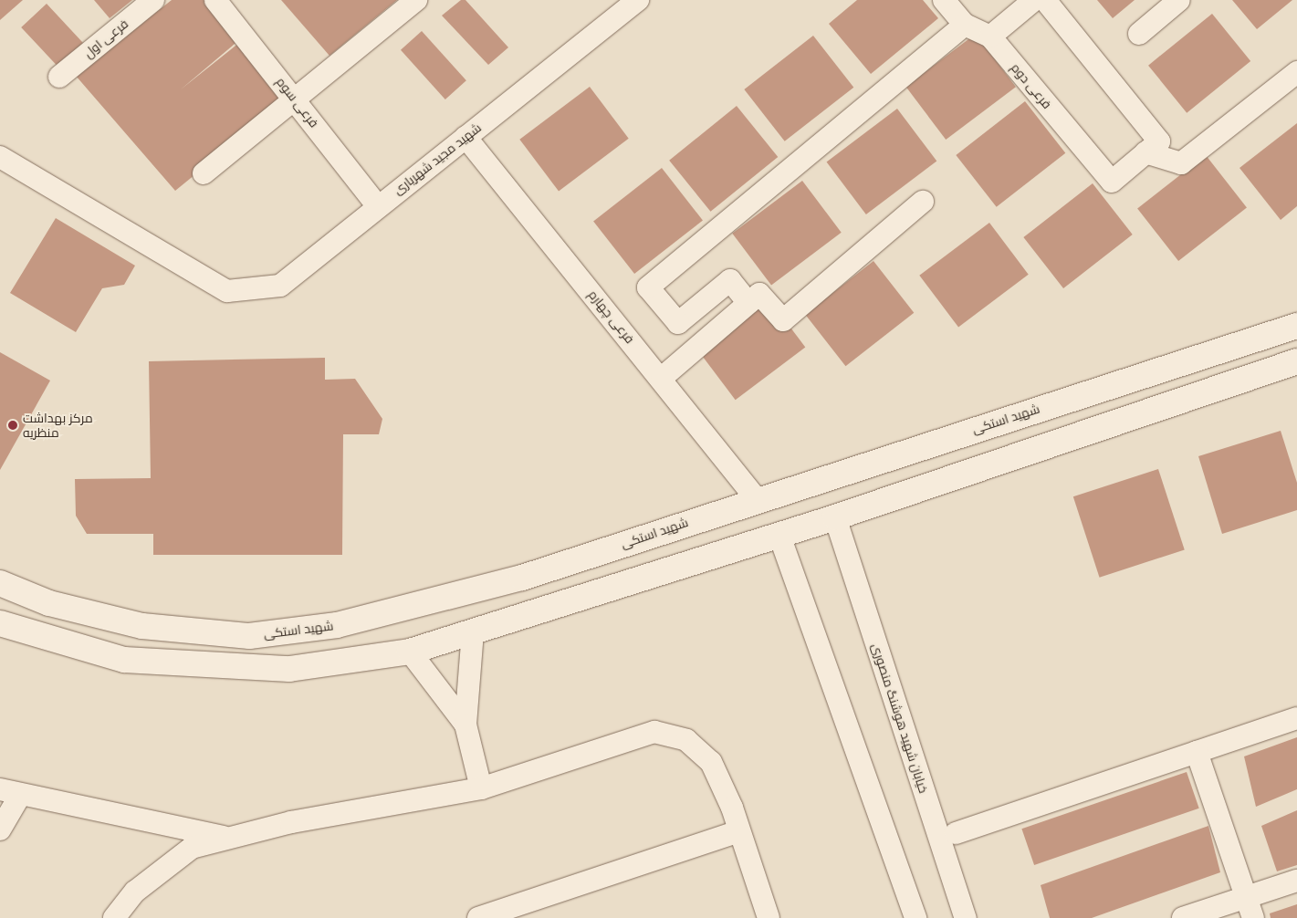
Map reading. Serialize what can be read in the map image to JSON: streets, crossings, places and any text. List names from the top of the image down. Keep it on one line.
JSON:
{"streets":{"main road":["شهید استکی"],"street":["فرعی اول","فرعی دوم","فرعی سوم","شهید مجید شهریاری","فرعی چهارم","خیابان شهید هوشنگ منصوری"]},"crossings":[["فرعی سوم","شهید مجید شهریاری"],["شهید مجید شهریاری","فرعی چهارم"],["فرعی چهارم","شهید استکی"]],"places":["مرکز بهداشت منظریه"]}
